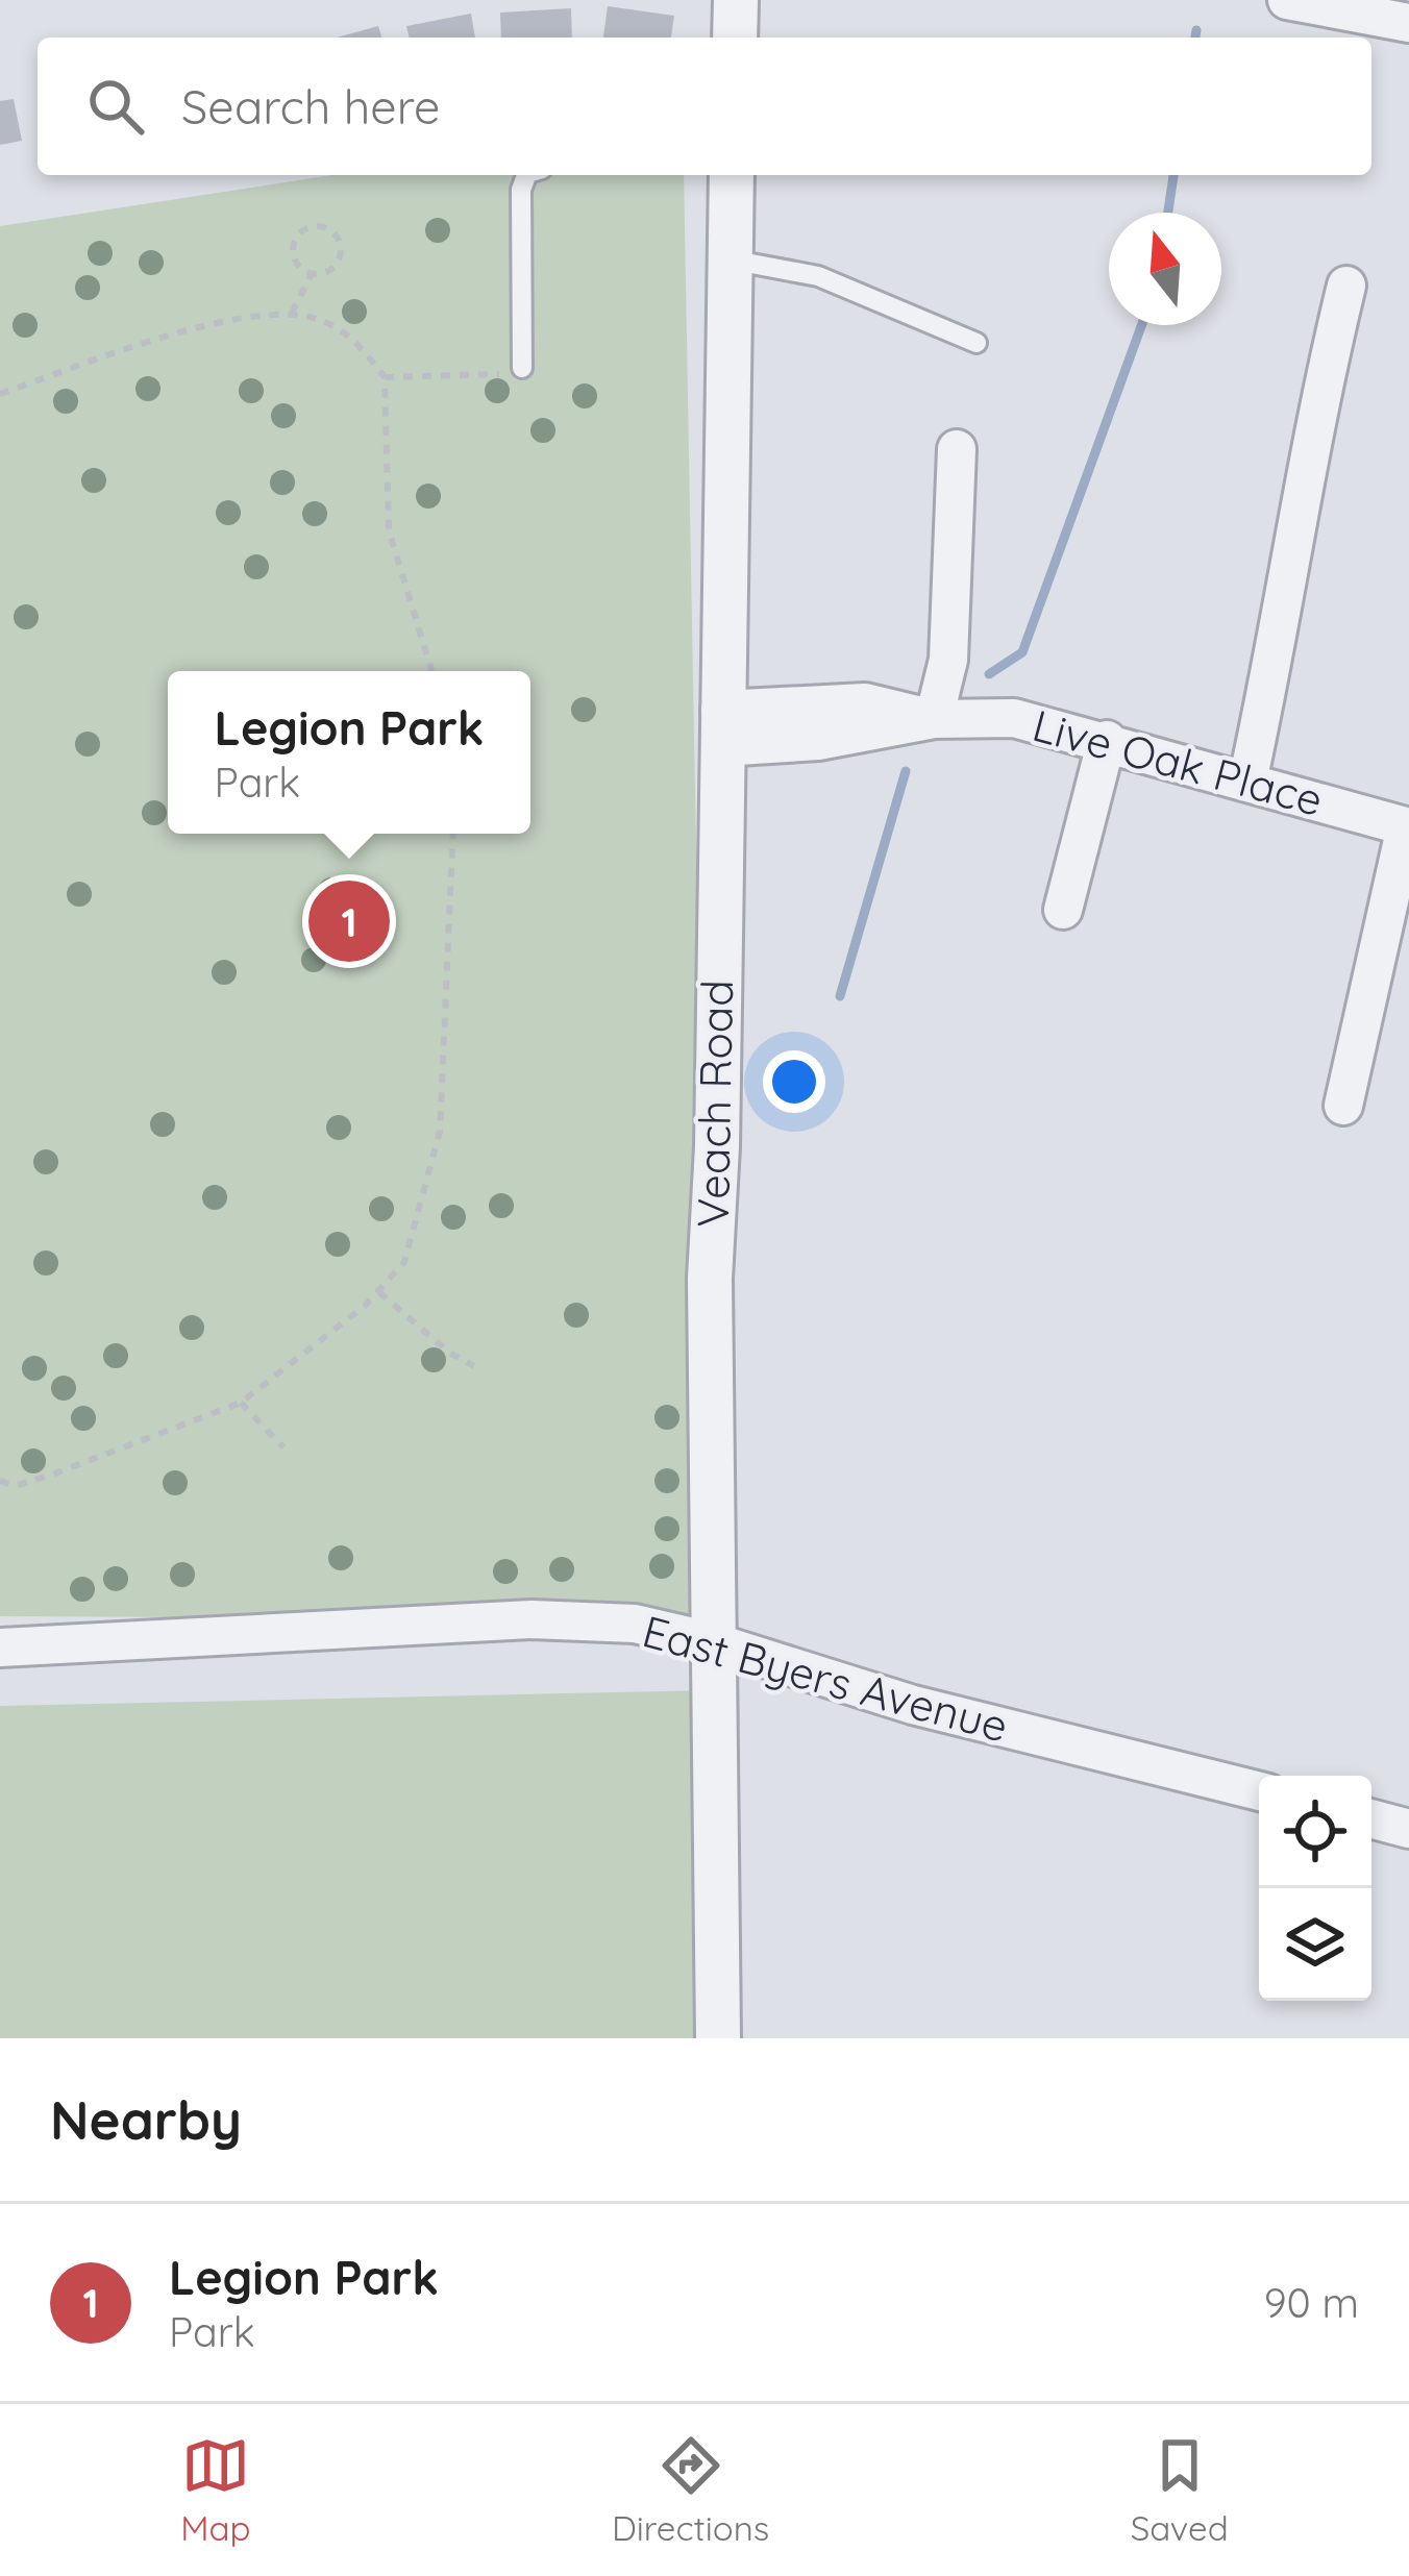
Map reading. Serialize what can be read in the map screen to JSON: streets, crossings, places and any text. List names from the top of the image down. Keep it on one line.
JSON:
{"streets":{"street":["Live Oak Place","Veach Road","East Byers Avenue"]},"crossings":[["Live Oak Place","Veach Road"],["Veach Road","East Byers Avenue"]],"north":"top","page":{"search":"Search here","popup":["Legion Park","Park"],"pins":"1","heading":"Nearby","list":[{"mark":"1","name":"Legion Park","note":"Park","value":"90 m"}],"nav":["Map","Directions","Saved"]}}
